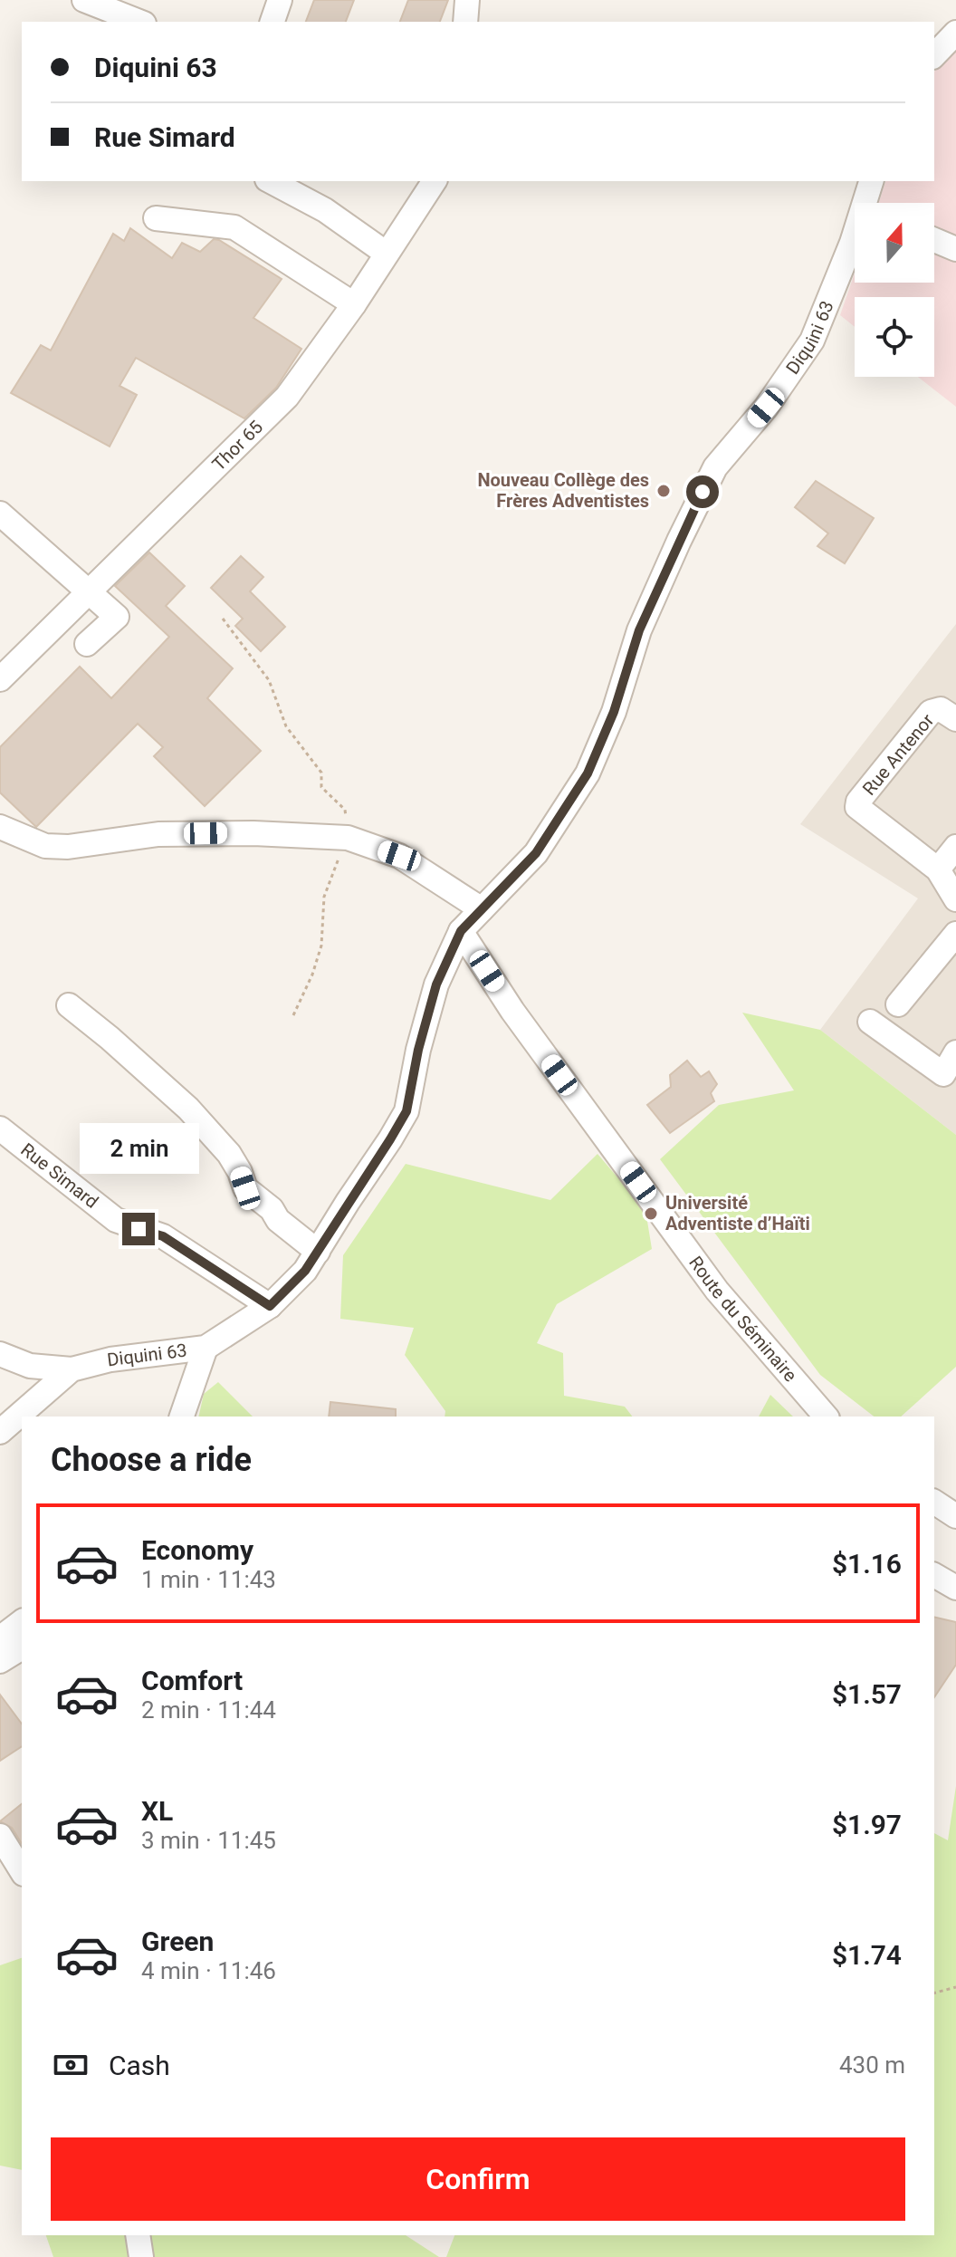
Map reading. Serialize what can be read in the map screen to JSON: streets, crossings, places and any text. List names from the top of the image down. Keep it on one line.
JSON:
{"streets":{"street":["Diquini 63","Thor 65","Rue Antenor","Rue Simard","Route du Séminaire"]},"crossings":[["Diquini 63","Rue Simard"],["Diquini 63","Route du Séminaire"]],"places":["Nouveau Collège des Frères Adventistes","Université Adventiste d’Haïti"],"north":"top","page":{"banner":["Diquini 63","Rue Simard"],"bubble":"2 min","heading":"Choose a ride","list":[{"name":"Economy","note":"1 min · 11:43","value":"$1.16"},{"name":"Comfort","note":"2 min · 11:44","value":"$1.57"},{"name":"XL","note":"3 min · 11:45","value":"$1.97"},{"name":"Green","note":"4 min · 11:46","value":"$1.74"}],"pay":["Cash","430 m"],"buttons":"Confirm"}}
